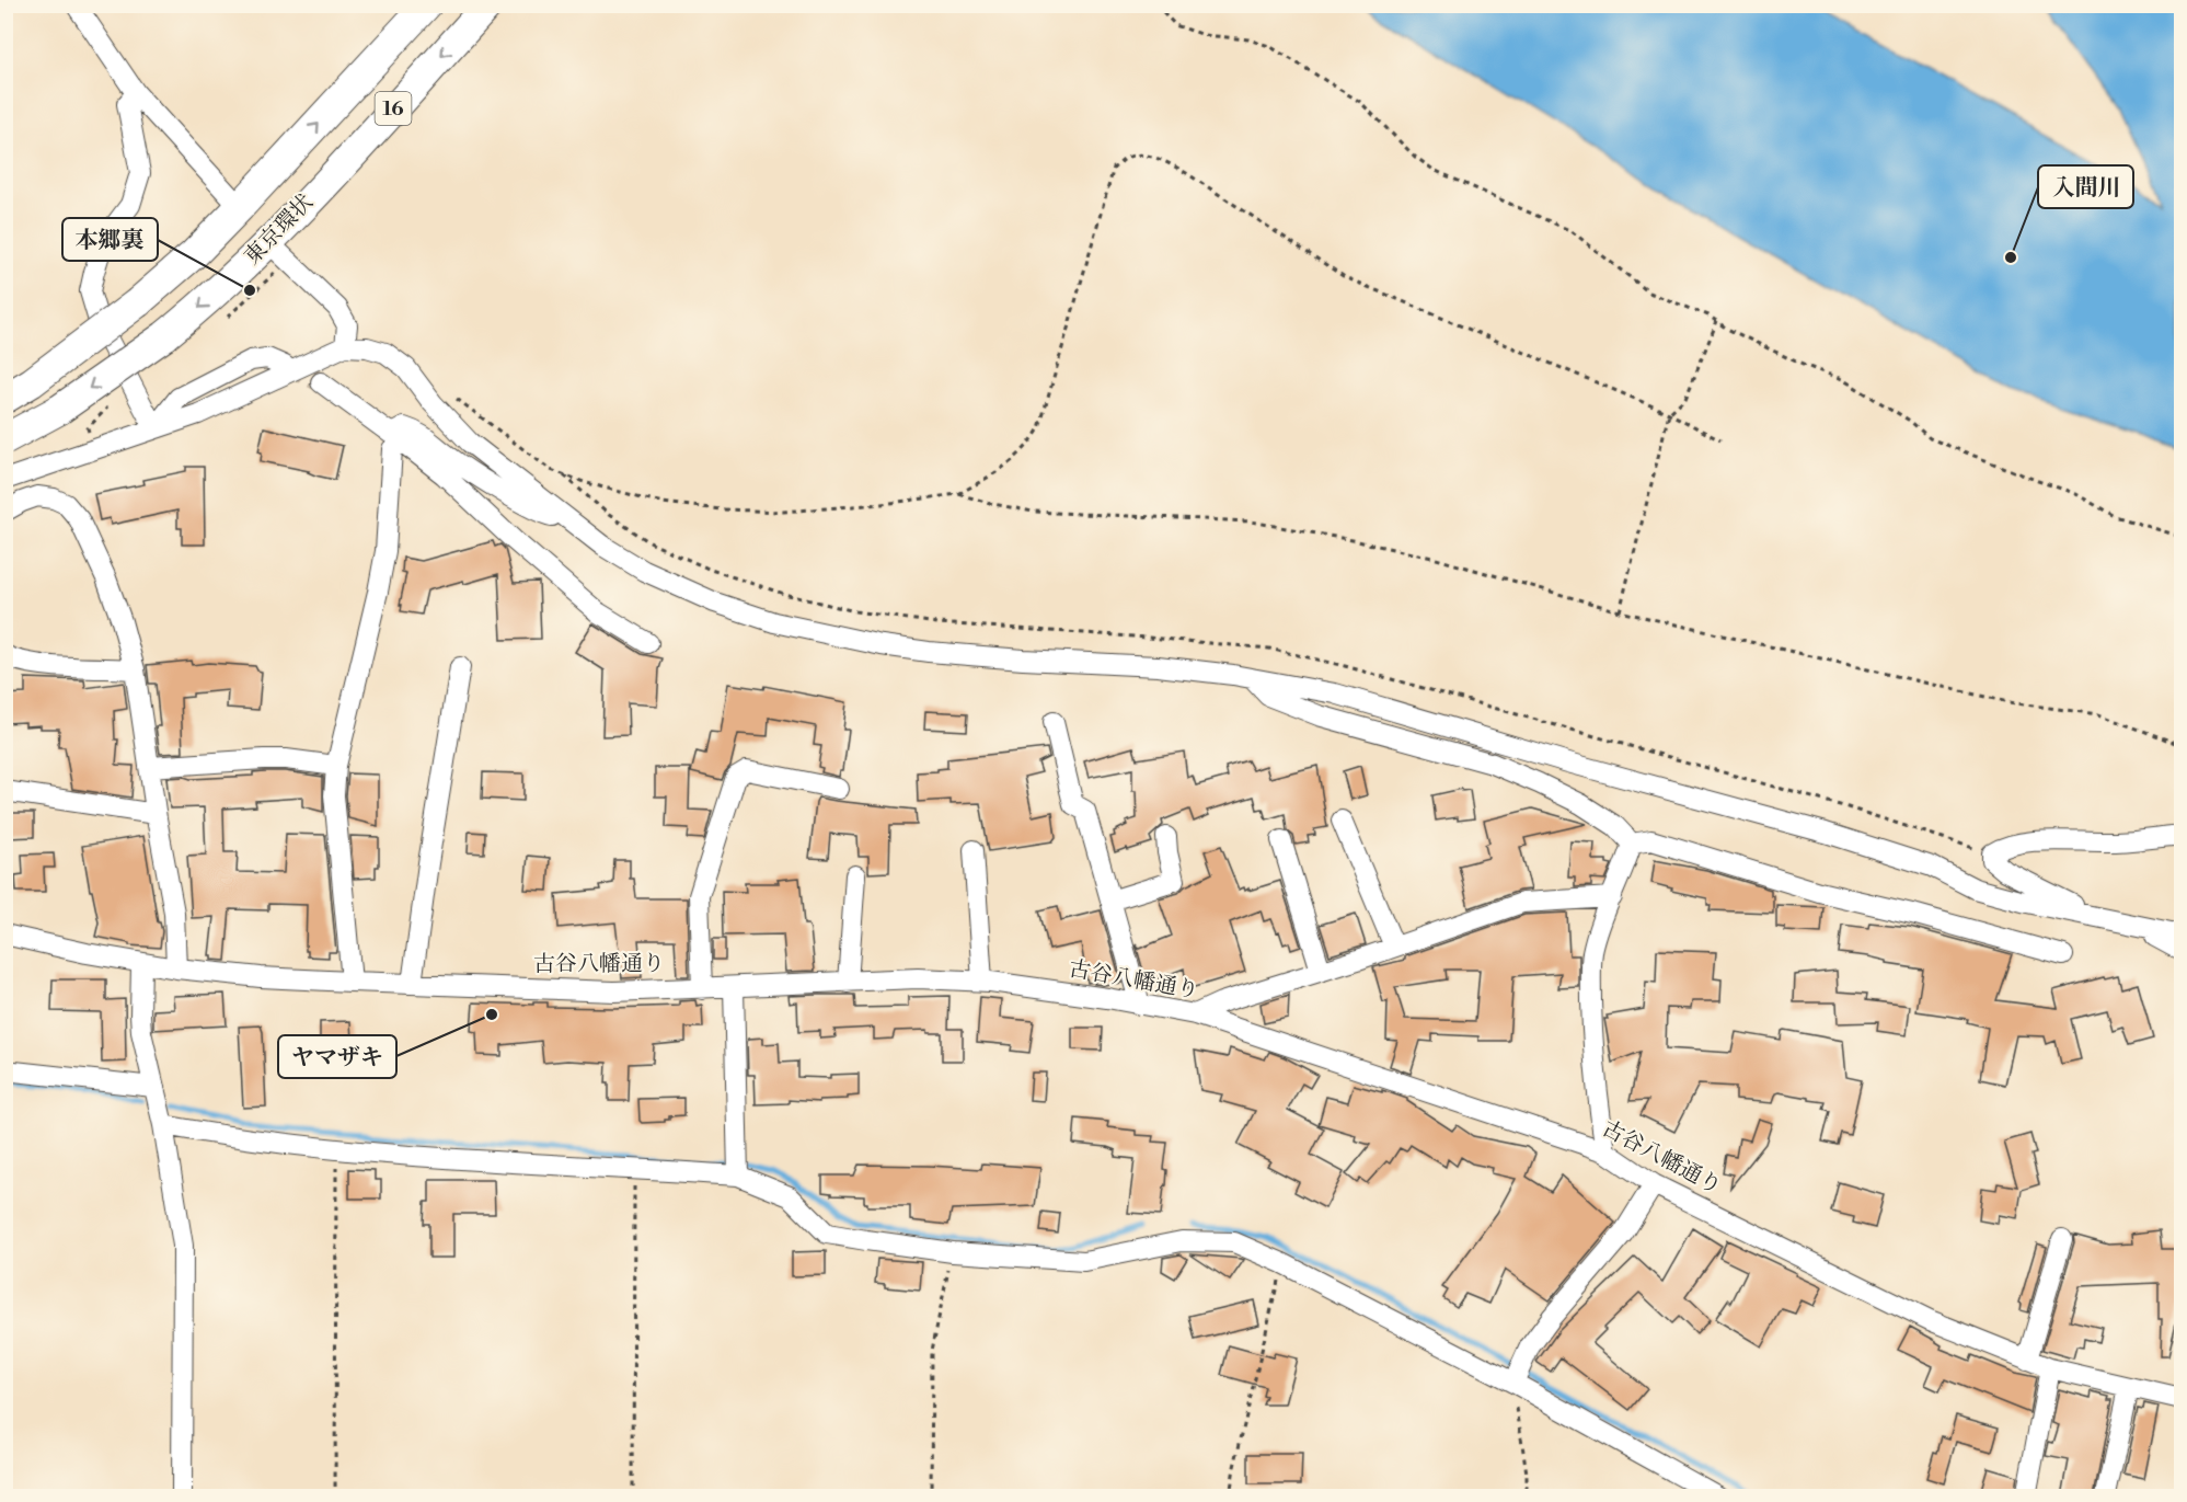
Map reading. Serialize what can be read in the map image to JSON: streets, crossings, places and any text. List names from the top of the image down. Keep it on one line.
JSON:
{"streets":{"highway":["16","東京環状"],"street":["古谷八幡通り"]},"places":["入間川","本郷裏","ヤマザキ"]}
